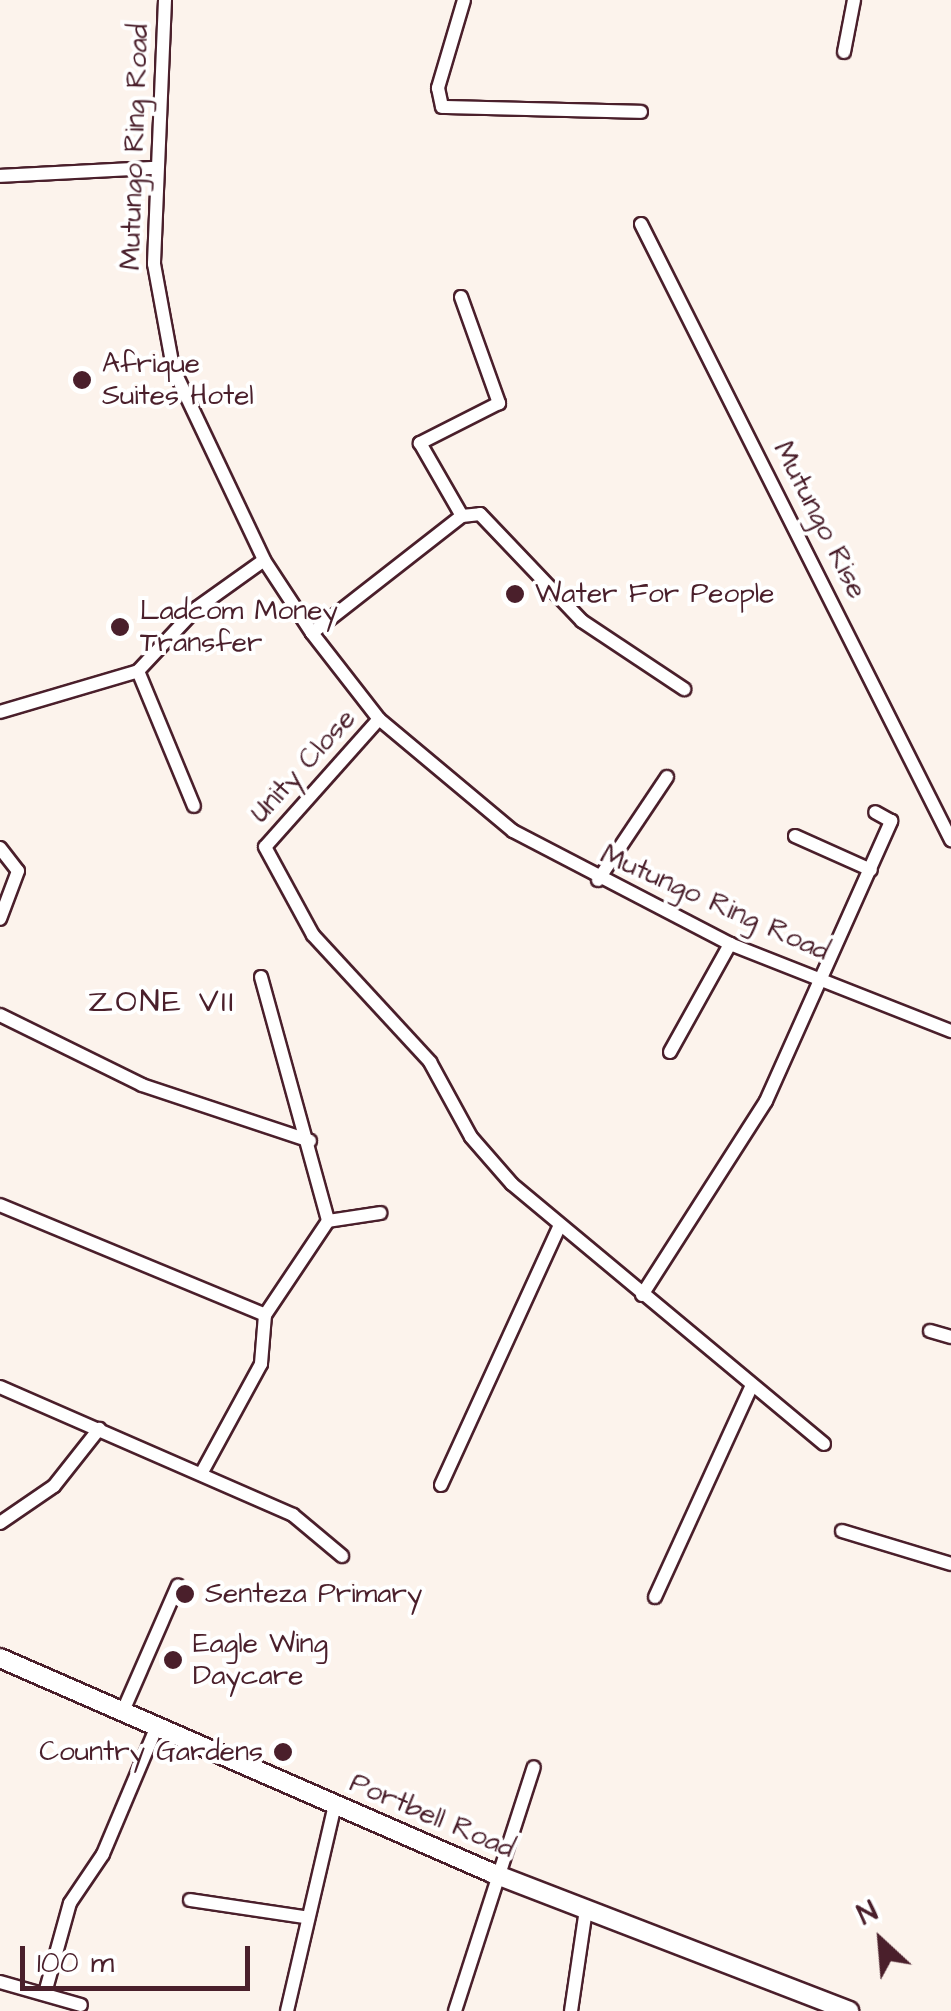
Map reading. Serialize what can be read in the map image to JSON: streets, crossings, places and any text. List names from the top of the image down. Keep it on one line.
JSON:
{"streets":{"main road":["Portbell Road"],"street":["Mutungo Ring Road","Mutungo Rise","Unity Close"]},"crossings":[["Mutungo Ring Road","Unity Close"]],"districts":["ZONE VII"],"places":["Afrique Suites Hotel","Water For People","Ladcom Money Transfer","Senteza Primary","Eagle Wing Daycare","Country Gardens"],"scale_bar":"100 m","north":"top left"}
